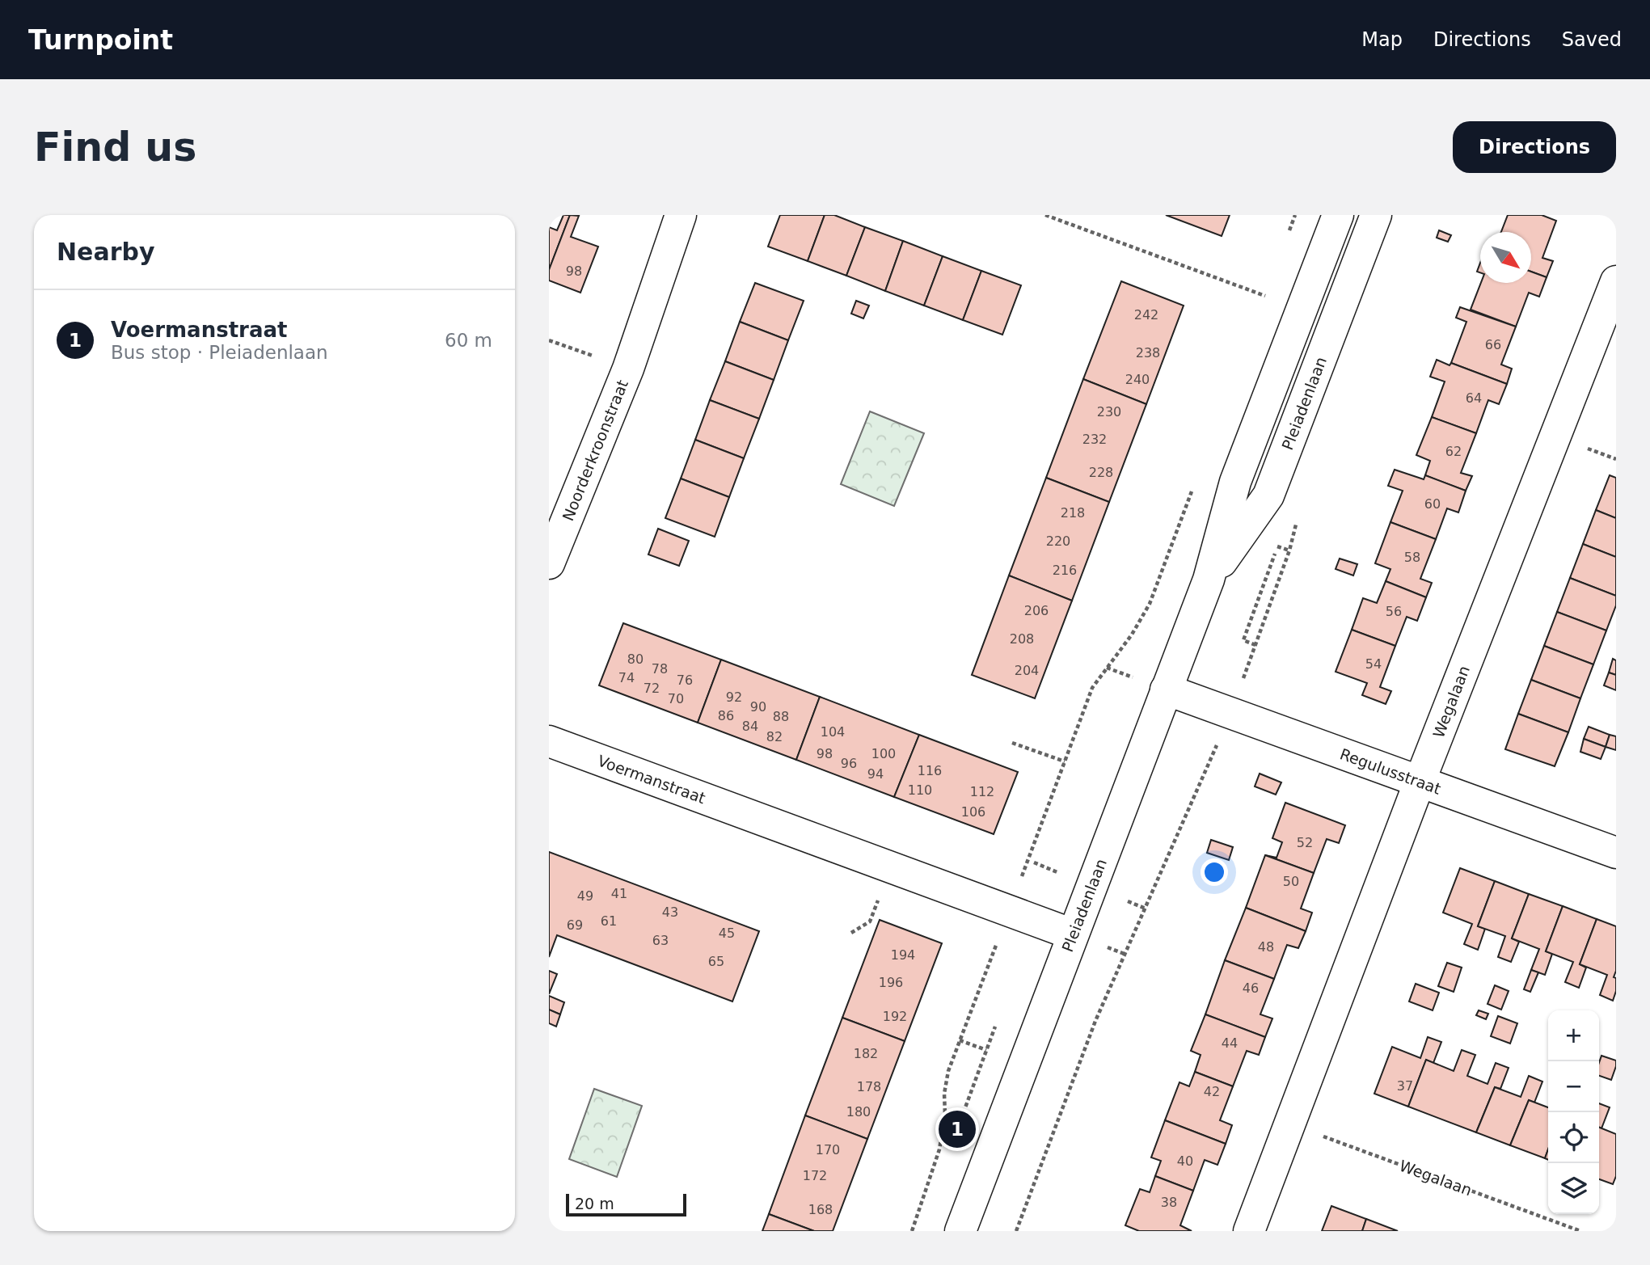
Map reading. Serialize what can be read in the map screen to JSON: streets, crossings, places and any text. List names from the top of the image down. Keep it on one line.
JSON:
{"streets":{"street":["Pleiadenlaan","Noorderkroonstraat","Wegalaan","Regulusstraat","Voermanstraat"]},"crossings":[["Pleiadenlaan","Regulusstraat"],["Pleiadenlaan","Voermanstraat"],["Wegalaan","Regulusstraat"]],"house_numbers":["98","242","66","238","240","64","230","232","62","228","60","218","220","58","216","206","56","208","80","54","78","204","74","76","72","92","70","90","86","88","84","104","82","98","100","96","116","94","110","112","106","52","50","41","49","43","61","69","45","63","48","194","65","196","46","192","44","182","37","178","42","180","170","40","172","38","168"],"scale_bar":"20 m","north":"bottom right","page":{"header":"Turnpoint","nav":["Map","Directions","Saved"],"buttons":"Directions","title":"Find us","heading":"Nearby","list":[{"mark":"1","name":"Voermanstraat","note":"Bus stop · Pleiadenlaan","value":"60 m"}],"map_buttons":["+","−"],"pins":"1","scale":"20 m"}}
